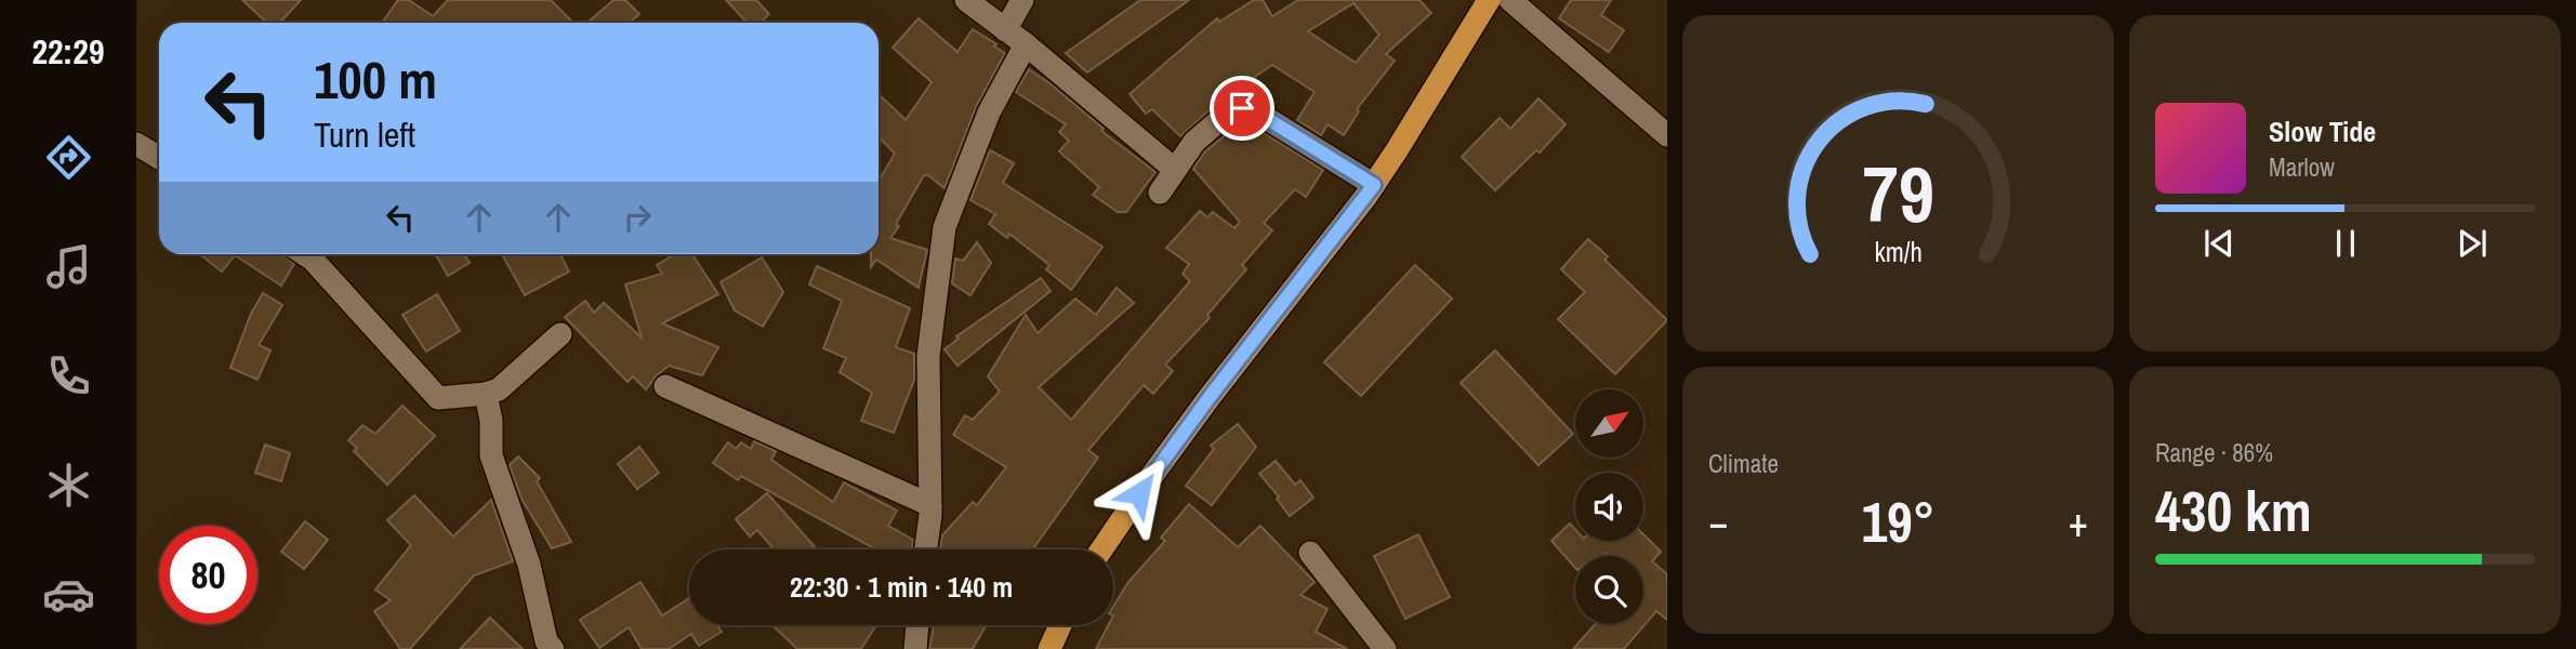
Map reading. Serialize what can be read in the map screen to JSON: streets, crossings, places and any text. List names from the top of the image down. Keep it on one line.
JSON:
{"north":"top right","page":{"tabs":"22:29","turn":["100 m","Turn left"],"song":["Slow Tide","Marlow"],"tile":["Climate",["Range · 86%","430 km"]],"heat":["−","19°","+"],"limit":"80","trip":"22:30 · 1 min · 140 m","gauge":["79","km/h"]}}
